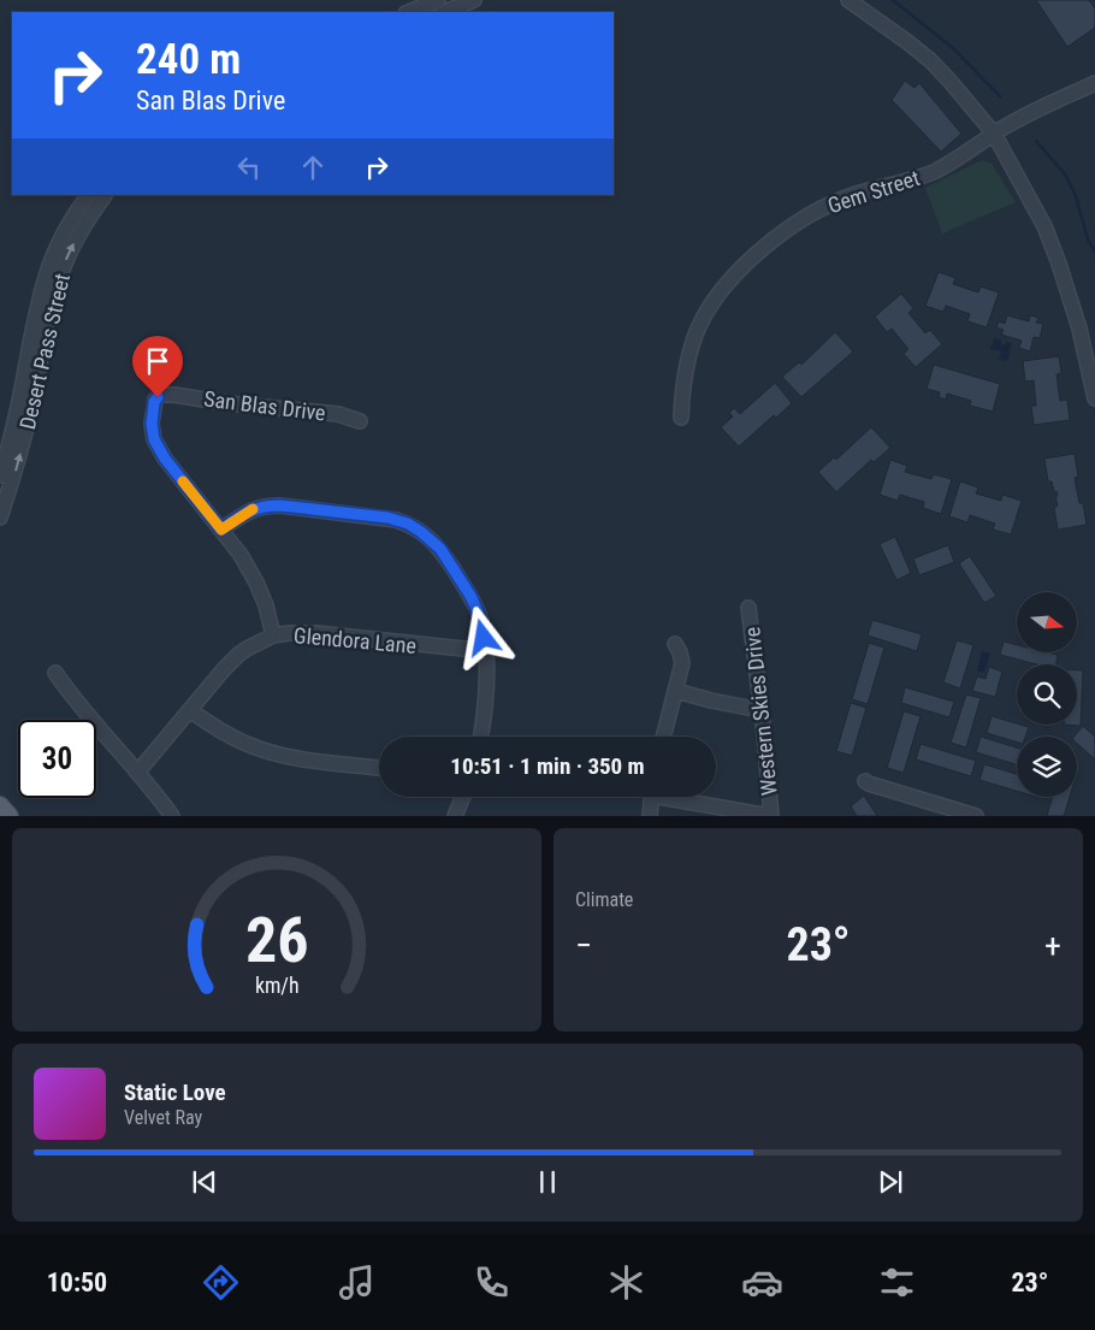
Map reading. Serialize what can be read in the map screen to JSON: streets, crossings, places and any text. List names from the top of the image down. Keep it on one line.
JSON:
{"streets":{"street":["Gem Street","Desert Pass Street","San Blas Drive","Glendora Lane","Western Skies Drive"]},"crossings":[["San Blas Drive","Glendora Lane"]],"north":"right","page":{"turn":["240 m","San Blas Drive"],"limit":"30","trip":"10:51 · 1 min · 350 m","tile":"Climate","heat":["−","23°","+"],"song":["Static Love","Velvet Ray"],"tabs":["10:50","23°"],"gauge":["26","km/h"]}}
